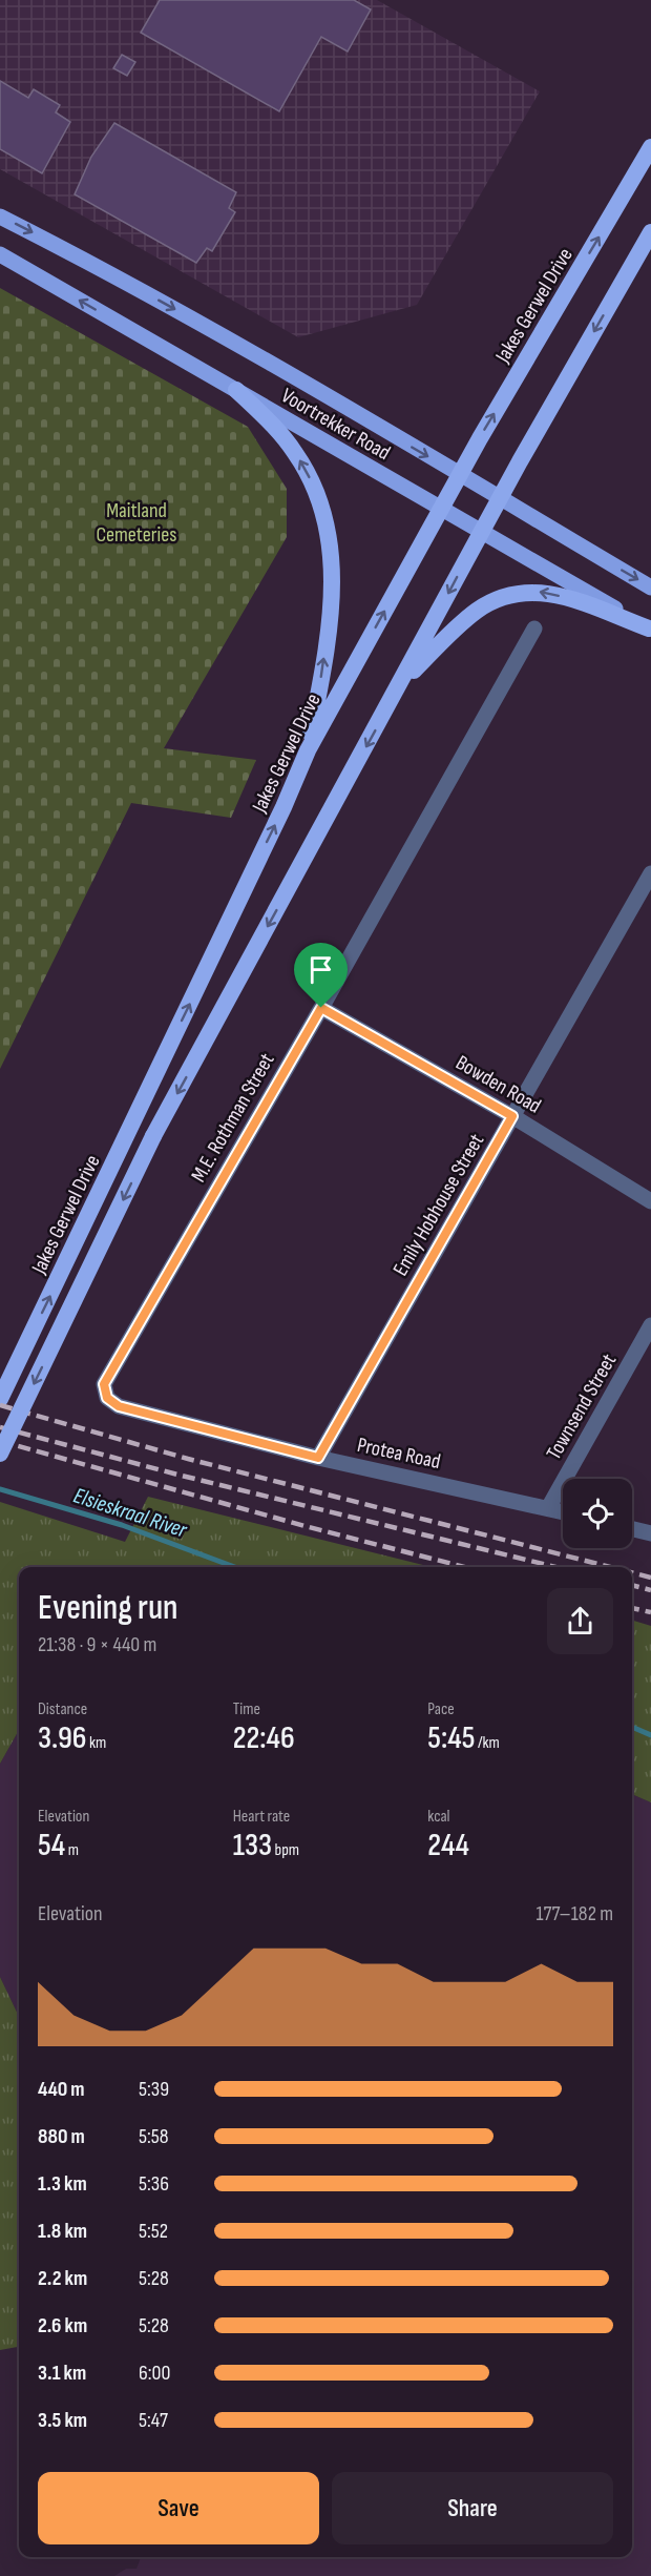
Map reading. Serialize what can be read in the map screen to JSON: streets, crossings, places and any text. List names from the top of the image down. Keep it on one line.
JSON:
{"streets":{"highway":["Jakes Gerwel Drive"],"main road":["Voortrekker Road"],"street":["Bowden Road","M.E. Rothman Street","Emily Hobhouse Street","Townsend Street","Protea Road"]},"crossings":[["Jakes Gerwel Drive","Voortrekker Road"],["Bowden Road","M.E. Rothman Street"],["Bowden Road","Emily Hobhouse Street"],["M.E. Rothman Street","Protea Road"],["Emily Hobhouse Street","Protea Road"],["Townsend Street","Protea Road"]],"water":["Elsieskraal River"],"parks":["Maitland Cemeteries"],"page":{"heading":["Evening run","21:38 · 9 × 440 m"],"stats":[["Distance","3.96 km"],["Time","22:46"],["Pace","5:45 /km"],["Elevation","54 m"],["Heart rate","133 bpm"],["kcal","244"]],"chart":["Elevation","177–182 m"],"list":[{"name":"440 m","note":"5:39"},{"name":"880 m","note":"5:58"},{"name":"1.3 km","note":"5:36"},{"name":"1.8 km","note":"5:52"},{"name":"2.2 km","note":"5:28"},{"name":"2.6 km","note":"5:28"},{"name":"3.1 km","note":"6:00"},{"name":"3.5 km","note":"5:47"}],"buttons":["Save","Share"]}}
